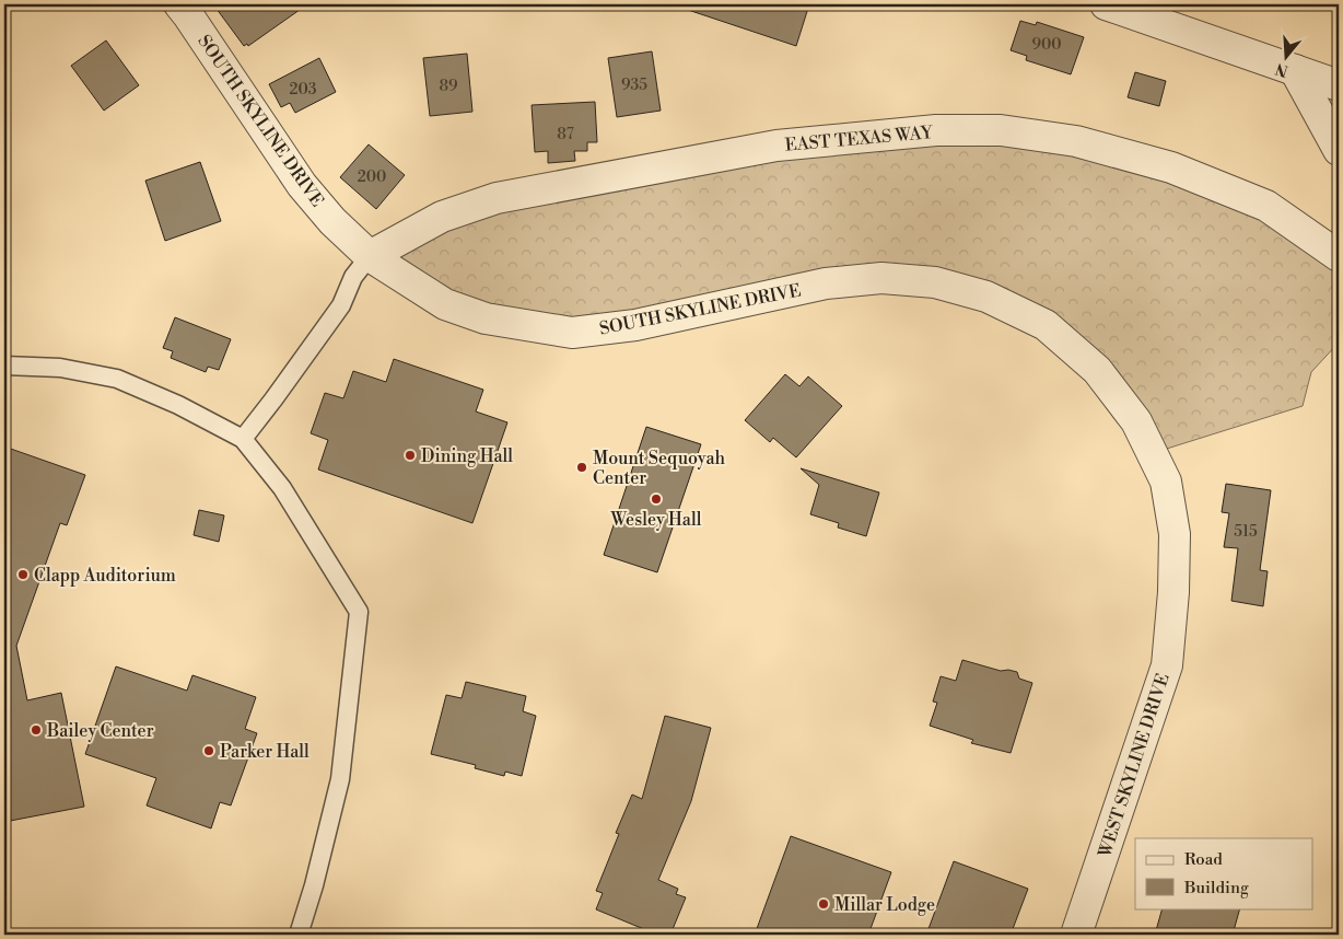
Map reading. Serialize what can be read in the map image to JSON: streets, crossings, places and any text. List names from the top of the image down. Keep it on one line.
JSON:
{"streets":{"street":["SOUTH SKYLINE DRIVE","EAST TEXAS WAY","WEST SKYLINE DRIVE"]},"crossings":[["SOUTH SKYLINE DRIVE","EAST TEXAS WAY"],["SOUTH SKYLINE DRIVE","WEST SKYLINE DRIVE"]],"places":["Dining Hall","Mount Sequoyah Center","Wesley Hall","Clapp Auditorium","Bailey Center","Parker Hall","Millar Lodge"],"house_numbers":["900","935","89","203","87","200","515"],"legend":["Road","Building"],"north":"bottom"}
